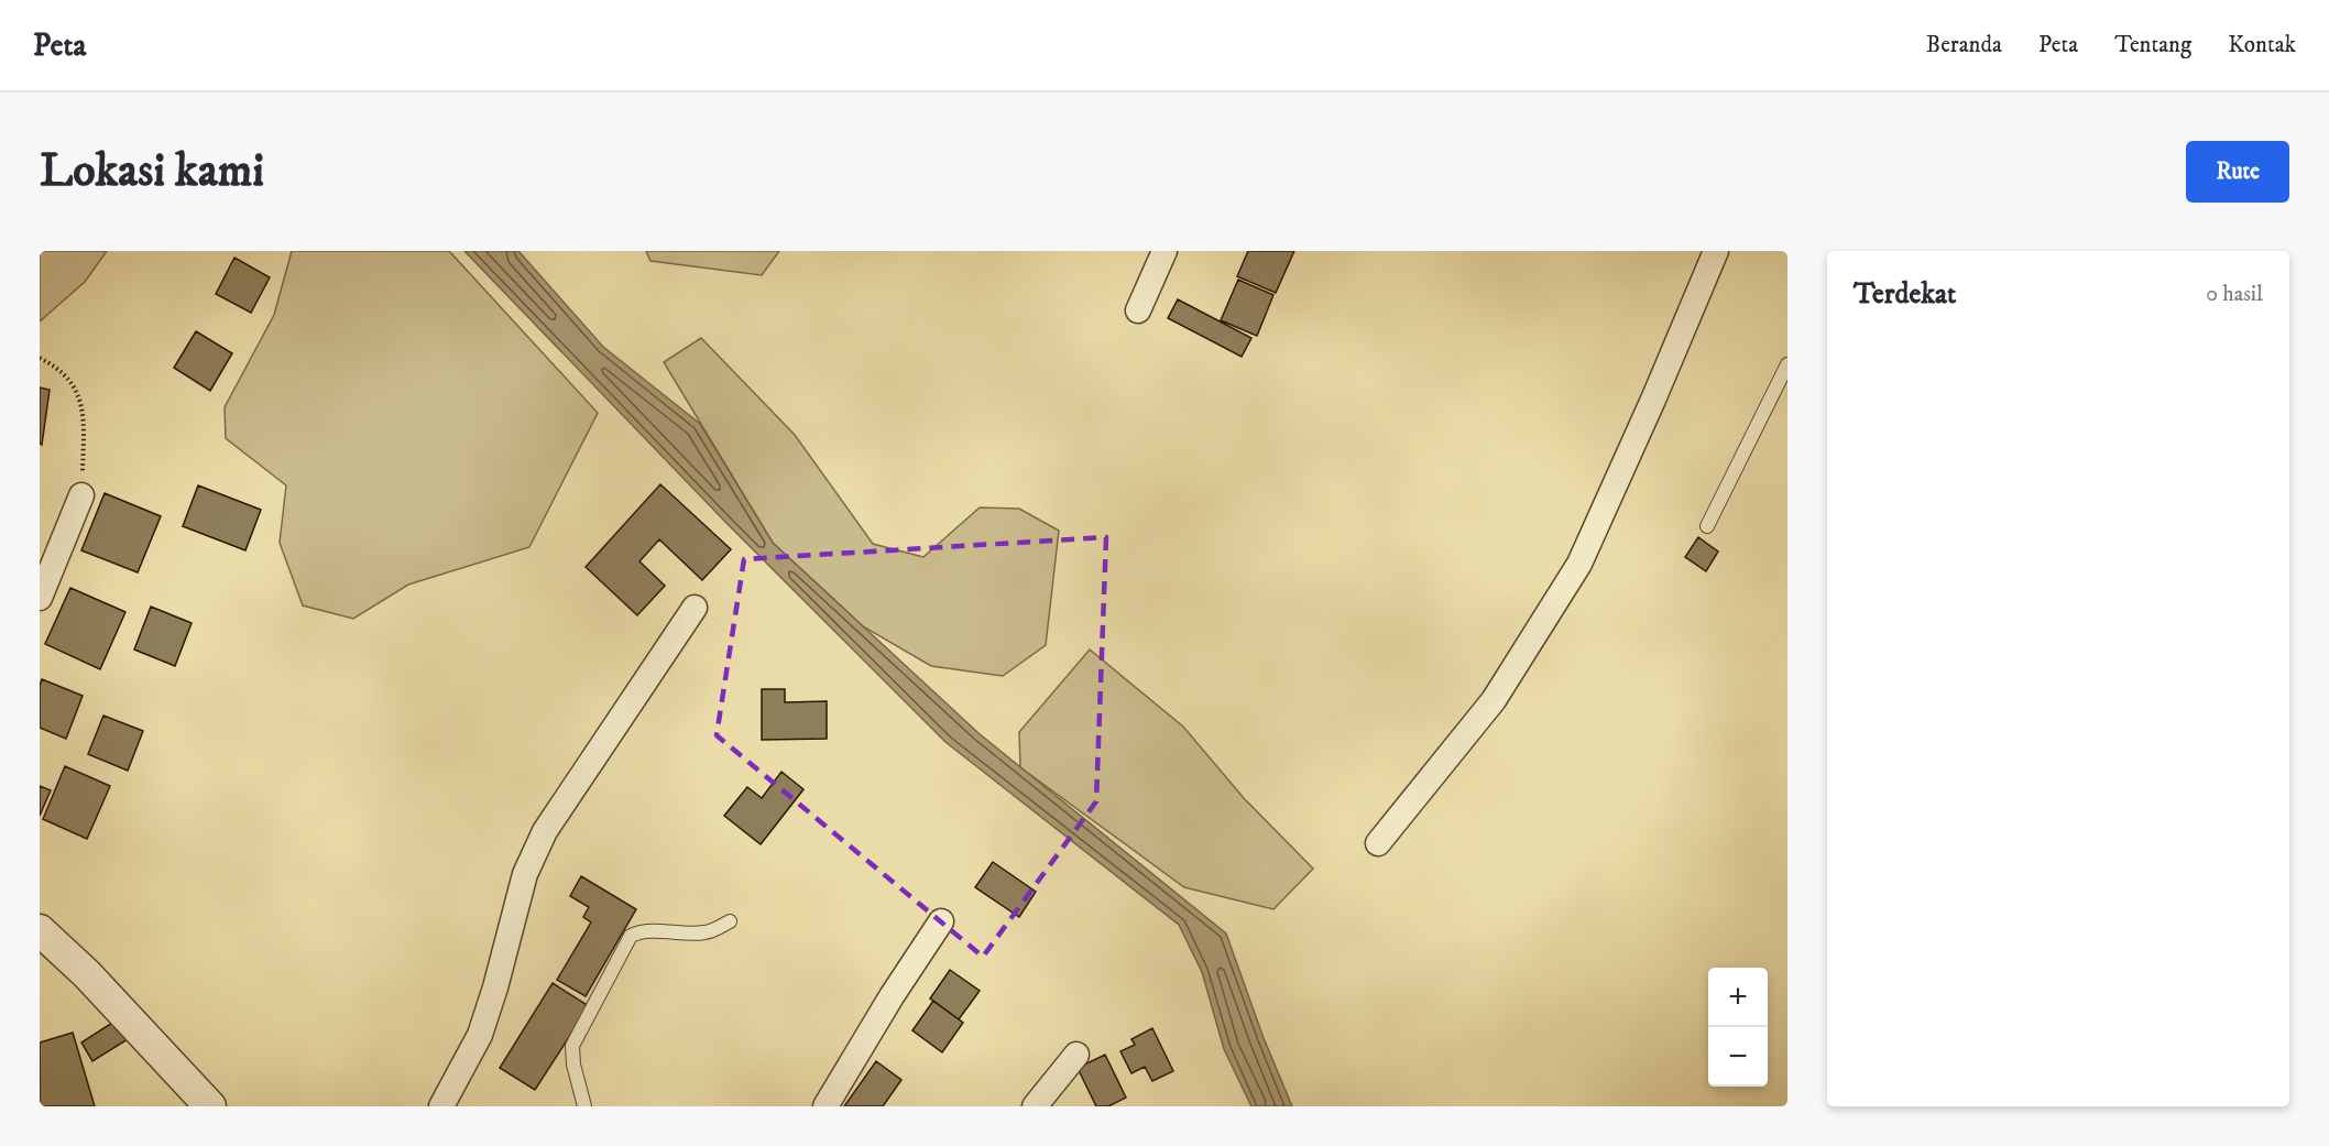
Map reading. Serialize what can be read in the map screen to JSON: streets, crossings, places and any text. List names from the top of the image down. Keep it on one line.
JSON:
{"page":{"header":"Peta","nav":["Beranda","Peta","Tentang","Kontak"],"buttons":"Rute","title":"Lokasi kami","heading":["Terdekat","0 hasil"],"map_buttons":["+","−"]}}
